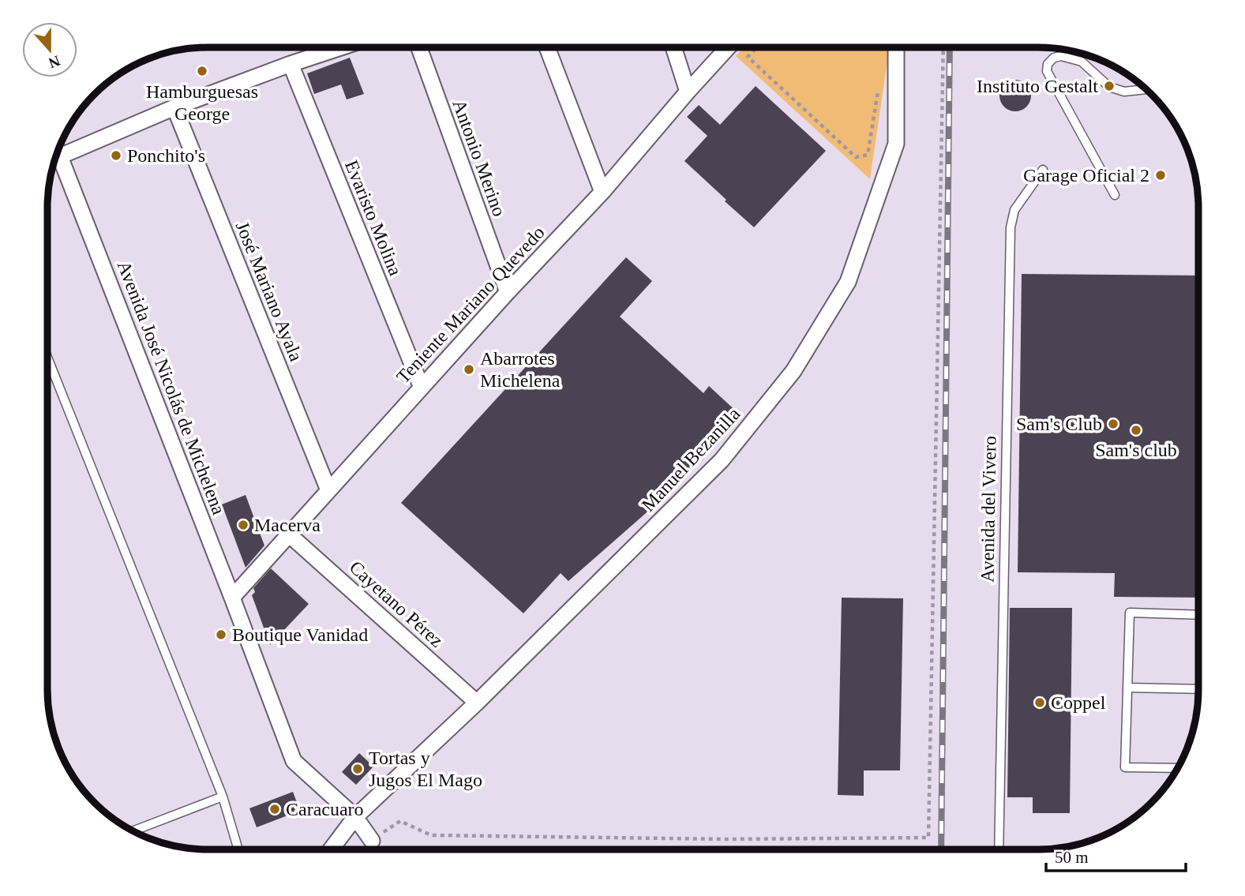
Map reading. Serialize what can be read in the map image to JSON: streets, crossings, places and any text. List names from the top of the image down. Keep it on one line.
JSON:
{"streets":{"street":["Antonio Merino","Evaristo Molina","José Mariano Ayala","Teniente Mariano Quevedo","Avenida José Nicolás de Michelena","Manuel Bezanilla","Cayetano Pérez"],"lane":["Avenida del Vivero"]},"crossings":[["Antonio Merino","Teniente Mariano Quevedo"],["Evaristo Molina","Teniente Mariano Quevedo"],["José Mariano Ayala","Teniente Mariano Quevedo"],["Teniente Mariano Quevedo","Avenida José Nicolás de Michelena"],["Teniente Mariano Quevedo","Cayetano Pérez"],["Avenida José Nicolás de Michelena","Manuel Bezanilla"],["Manuel Bezanilla","Cayetano Pérez"]],"places":["Hamburguesas George","Instituto Gestalt","Ponchito's","Garage Oficial 2","Abarrotes Michelena","Sam's Club","Sam's club","Macerva","Boutique Vanidad","Coppel","Tortas y Jugos El Mago","Caracuaro"],"scale_bar":"50 m","north":"bottom"}
